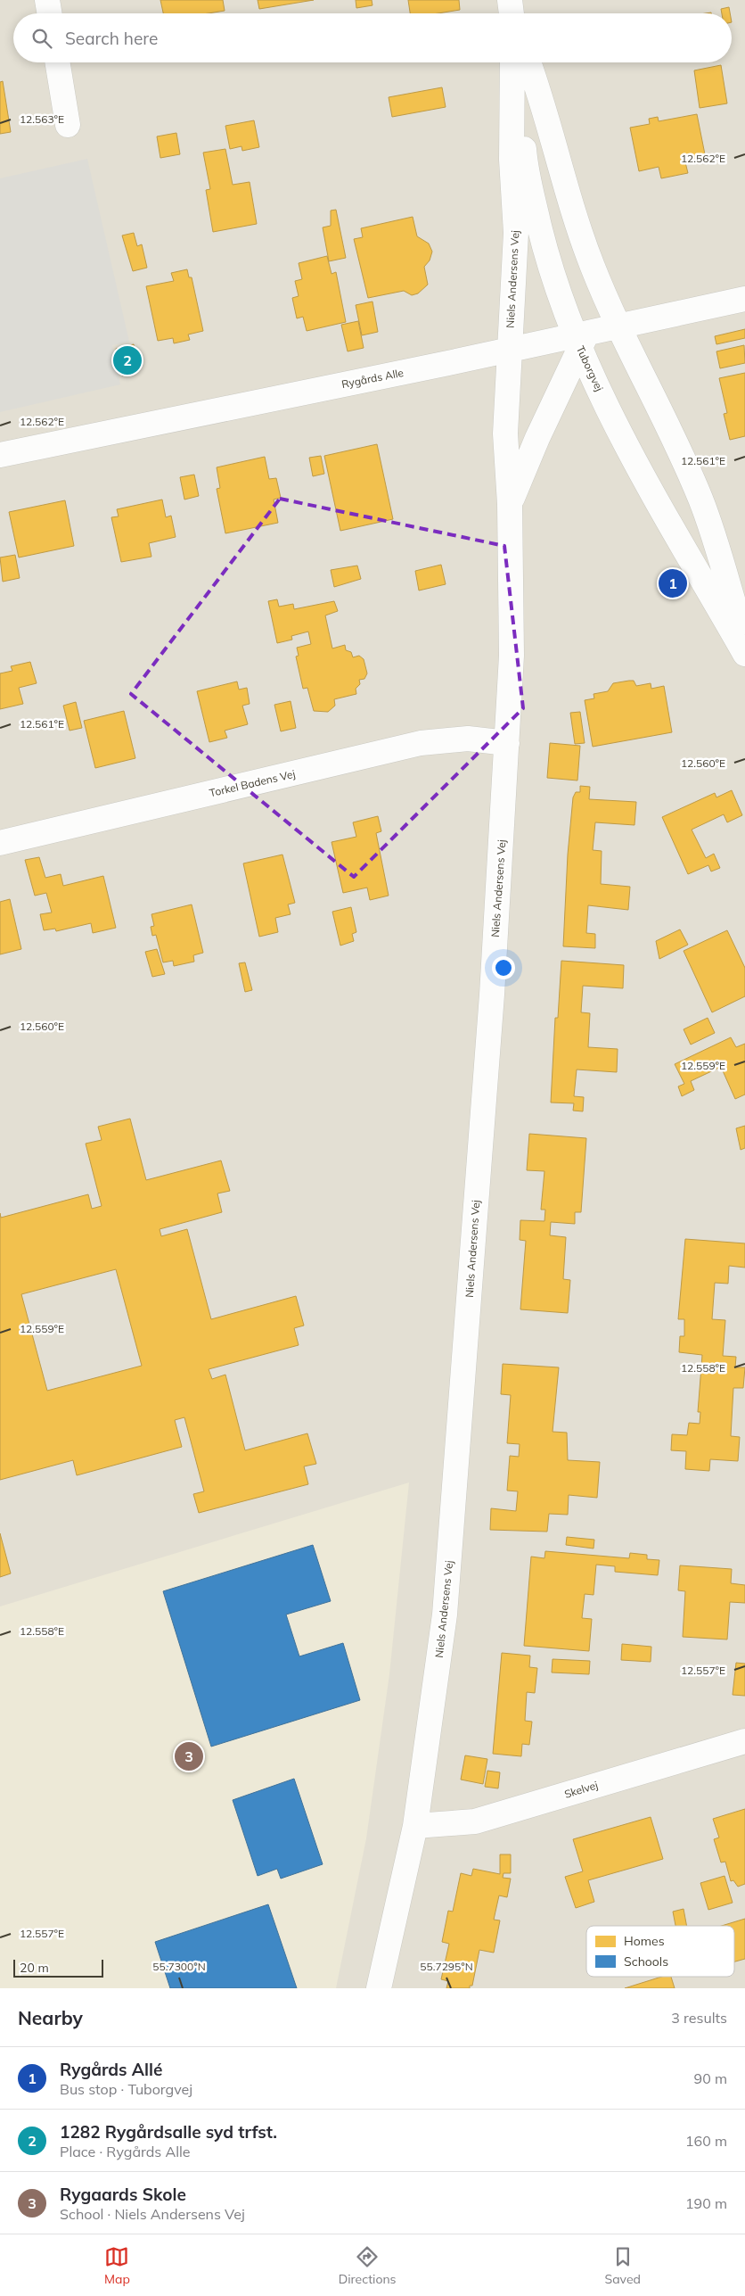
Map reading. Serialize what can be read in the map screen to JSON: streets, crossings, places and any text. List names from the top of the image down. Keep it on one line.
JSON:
{"streets":{"street":["Niels Andersens Vej","Tuborgvej","Rygårds Alle","Torkel Badens Vej","Skelvej"]},"crossings":[["Niels Andersens Vej","Tuborgvej"],["Niels Andersens Vej","Rygårds Alle"],["Niels Andersens Vej","Torkel Badens Vej"],["Niels Andersens Vej","Skelvej"],["Tuborgvej","Rygårds Alle"]],"legend":["Homes","Schools"],"scale_bar":"20 m","page":{"search":"Search here","pins":["2","1","3"],"scale":"20 m","heading":["Nearby","3 results"],"list":[{"mark":"1","name":"Rygårds Allé","note":"Bus stop · Tuborgvej","value":"90 m"},{"mark":"2","name":"1282 Rygårdsalle syd trfst.","note":"Place · Rygårds Alle","value":"160 m"},{"mark":"3","name":"Rygaards Skole","note":"School · Niels Andersens Vej","value":"190 m"}],"nav":["Map","Directions","Saved"]},"coordinates":["12.563°E","12.562°E","12.561°E","12.560°E","12.559°E","12.558°E","12.557°E","55.7300°N","55.7295°N"]}
